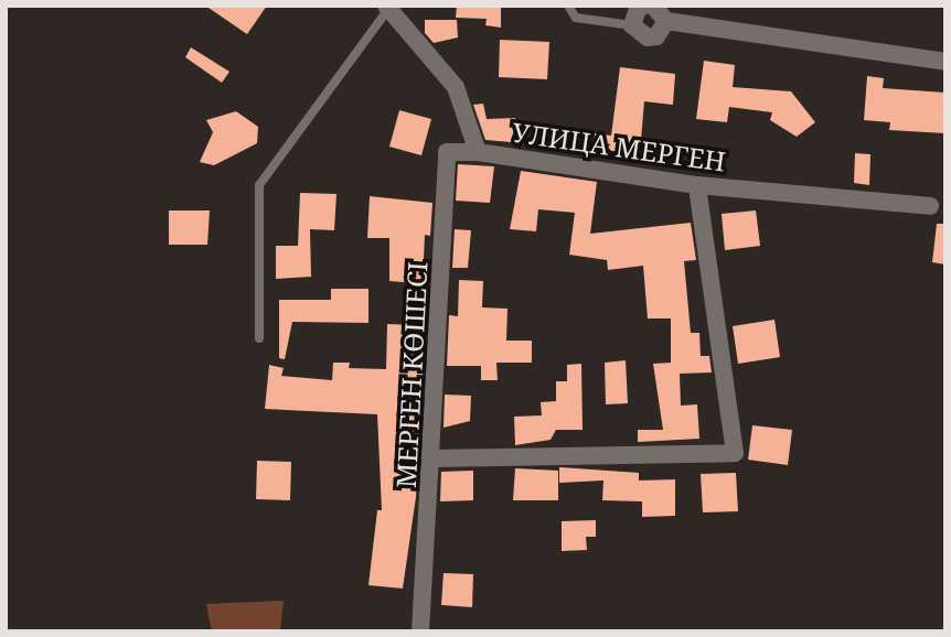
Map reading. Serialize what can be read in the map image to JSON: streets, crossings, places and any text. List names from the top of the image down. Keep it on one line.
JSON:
{"streets":{"street":["УЛИЦА МЕРГЕН","МЕРГЕН КӨШЕСІ"]},"crossings":[["УЛИЦА МЕРГЕН","МЕРГЕН КӨШЕСІ"]]}
